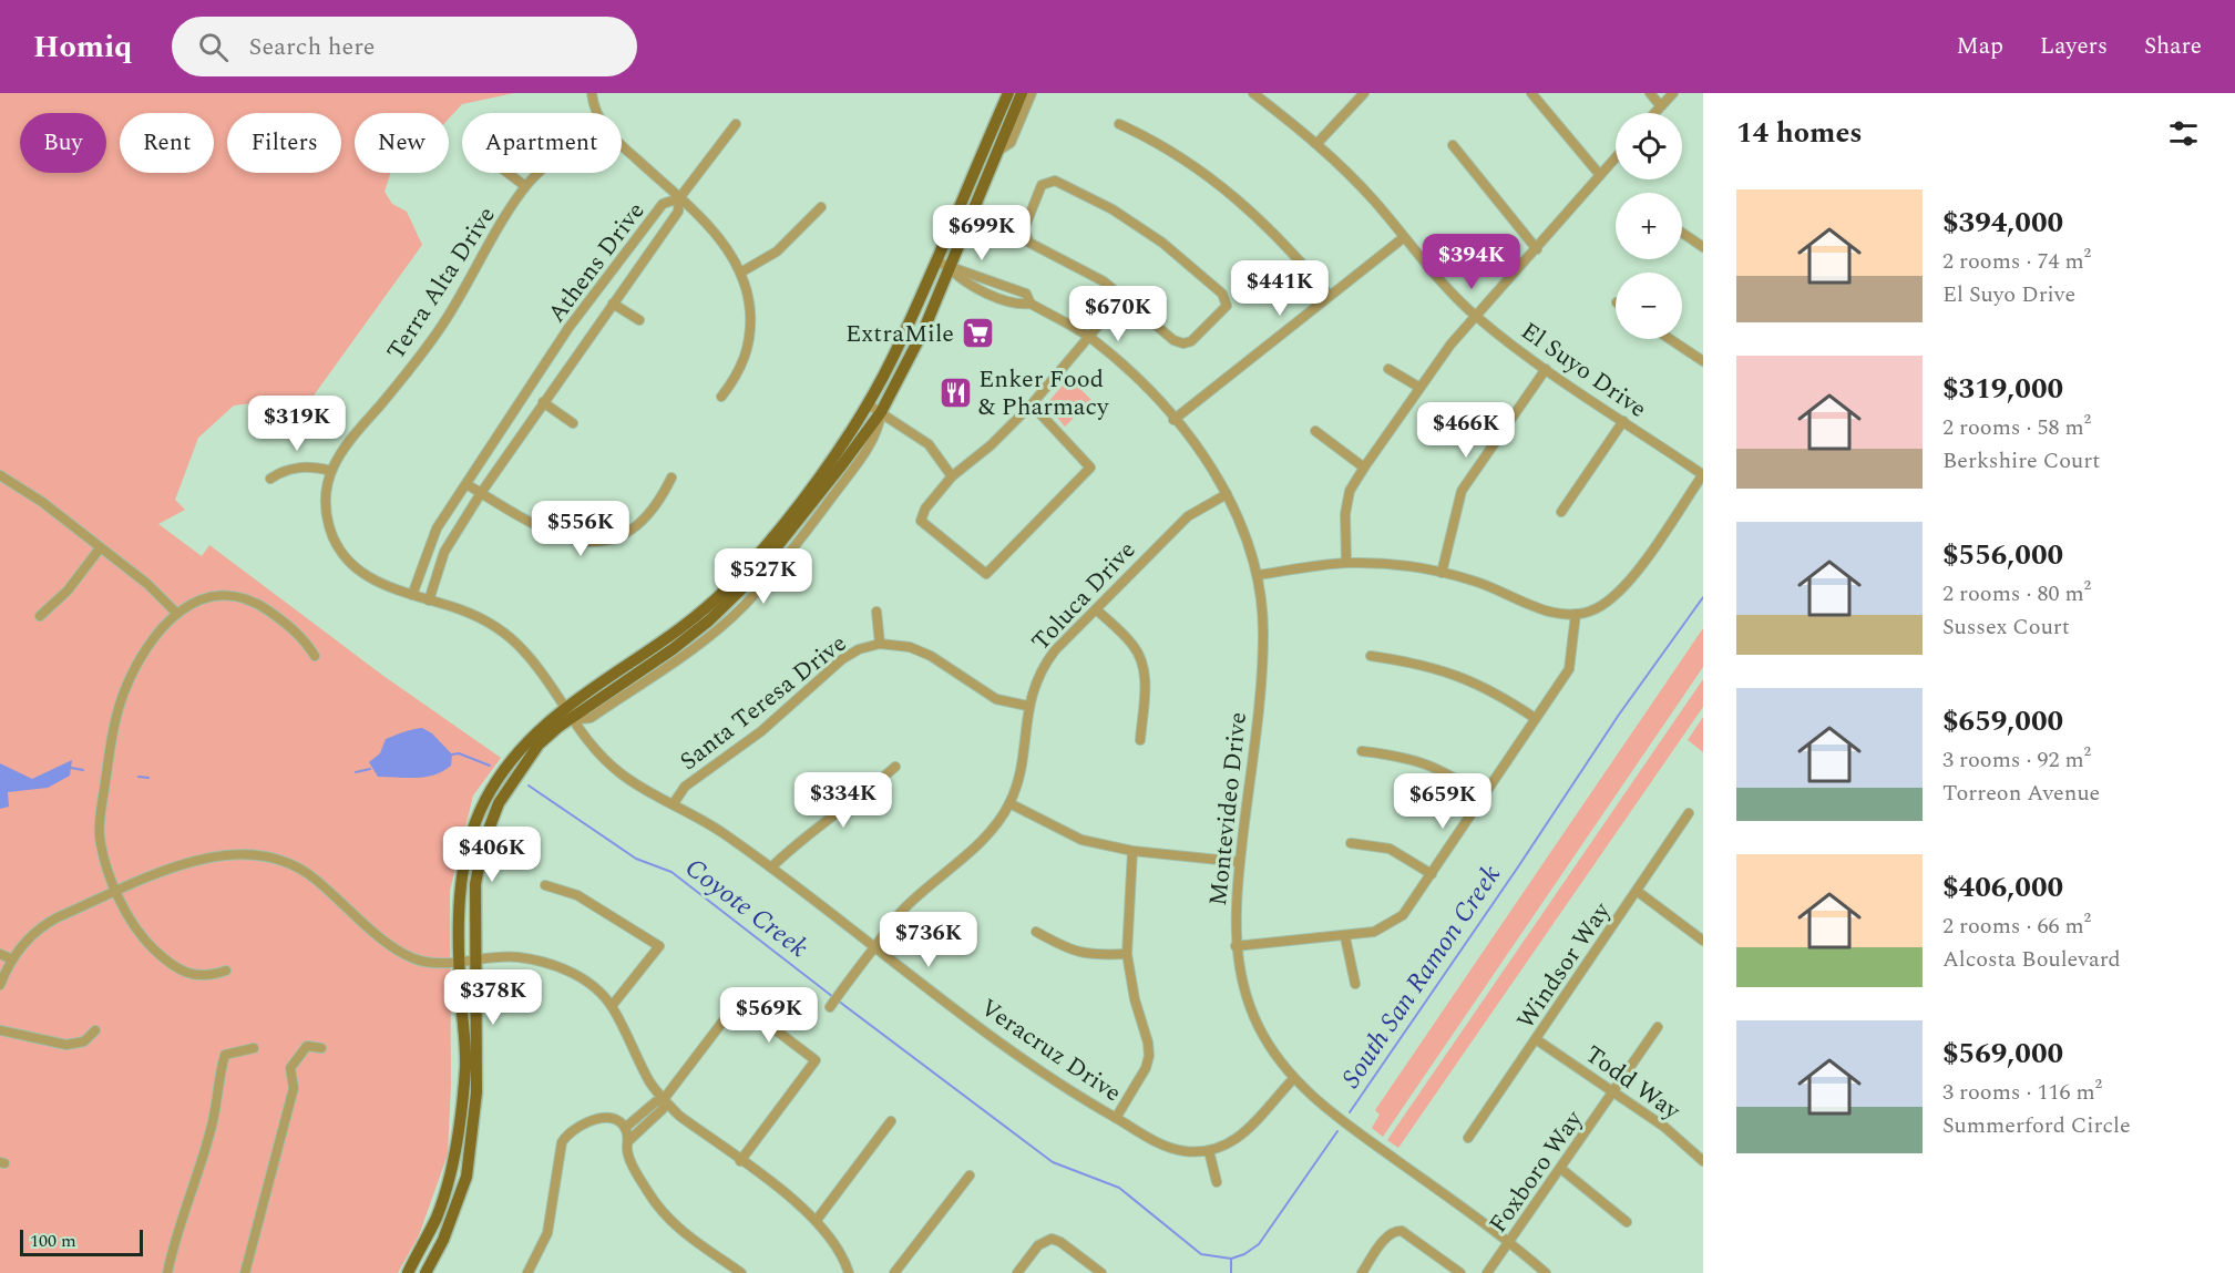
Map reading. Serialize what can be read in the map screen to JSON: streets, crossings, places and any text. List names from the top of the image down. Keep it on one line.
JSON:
{"streets":{"street":["Athens Drive","Terra Alta Drive","El Suyo Drive","Toluca Drive","Santa Teresa Drive","Montevideo Drive","Windsor Way","Veracruz Drive","Todd Way","Foxboro Way"]},"crossings":[["Athens Drive","Terra Alta Drive"],["Terra Alta Drive","Veracruz Drive"],["Toluca Drive","Santa Teresa Drive"],["Toluca Drive","Montevideo Drive"],["Toluca Drive","Veracruz Drive"],["Santa Teresa Drive","Veracruz Drive"],["Montevideo Drive","Veracruz Drive"],["Montevideo Drive","Foxboro Way"],["Windsor Way","Todd Way"],["Todd Way","Foxboro Way"]],"water":["Coyote Creek","South San Ramon Creek"],"places":{"supermarket":["ExtraMile"],"restaurant":["Enker Food & Pharmacy"]},"scale_bar":"100 m","page":{"header":"Homiq","search":"Search here","nav":["Map","Layers","Share"],"heading":"14 homes","map_buttons":["+","−"],"chip":["Buy","Rent","Filters","New","Apartment"],"list":[{"name":"$394,000","note":"2 rooms · 74 m² · El Suyo Drive"},{"name":"$319,000","note":"2 rooms · 58 m² · Berkshire Court"},{"name":"$556,000","note":"2 rooms · 80 m² · Sussex Court"},{"name":"$659,000","note":"3 rooms · 92 m² · Torreon Avenue"},{"name":"$406,000","note":"2 rooms · 66 m² · Alcosta Boulevard"},{"name":"$569,000","note":"3 rooms · 116 m² · Summerford Circle"}],"price":["$699K","$394K","$441K","$670K","$319K","$466K","$556K","$527K","$334K","$659K","$406K","$736K","$378K","$569K"],"scale":"100 m"}}
